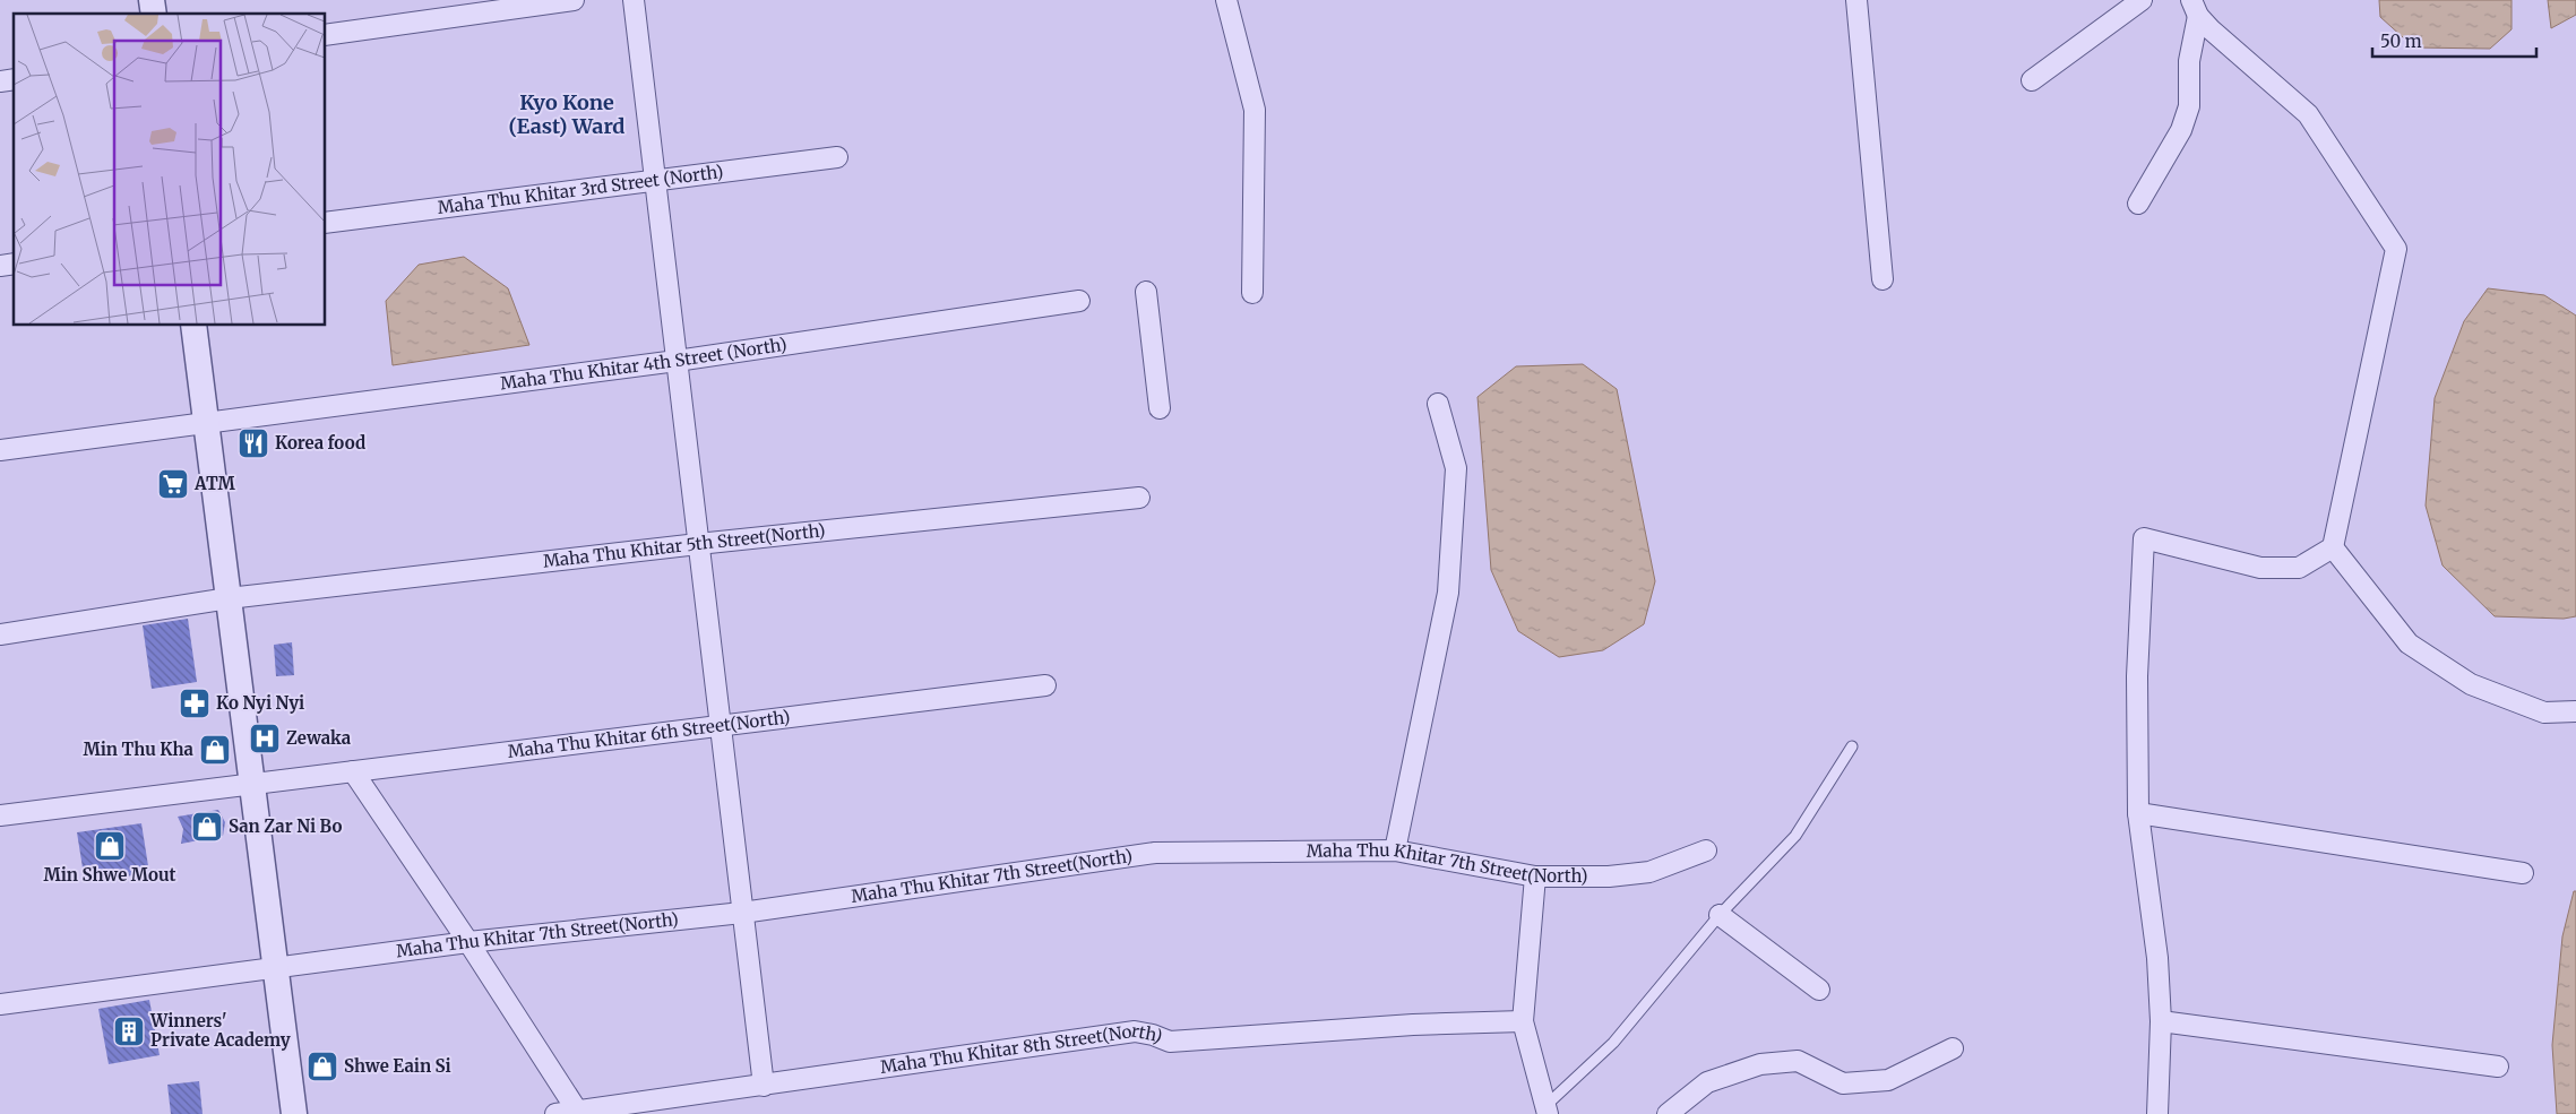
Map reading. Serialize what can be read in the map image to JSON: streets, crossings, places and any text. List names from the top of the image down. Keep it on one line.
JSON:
{"streets":{"street":["Maha Thu Khitar 3rd Street (North)","Maha Thu Khitar 4th Street (North)","Maha Thu Khitar 5th Street(North)","Maha Thu Khitar 6th Street(North)","Maha Thu Khitar 7th Street(North)","Maha Thu Khitar 8th Street(North)"]},"districts":["Kyo Kone (East) Ward"],"places":{"restaurant":["Korea food"],"supermarket":["ATM"],"pharmacy":["Ko Nyi Nyi"],"hospital":["Zewaka"],"shop":["Min Thu Kha","San Zar Ni Bo","Min Shwe Mout","Shwe Eain Si"],"building":["Winners' Private Academy"]},"scale_bar":"50 m"}
